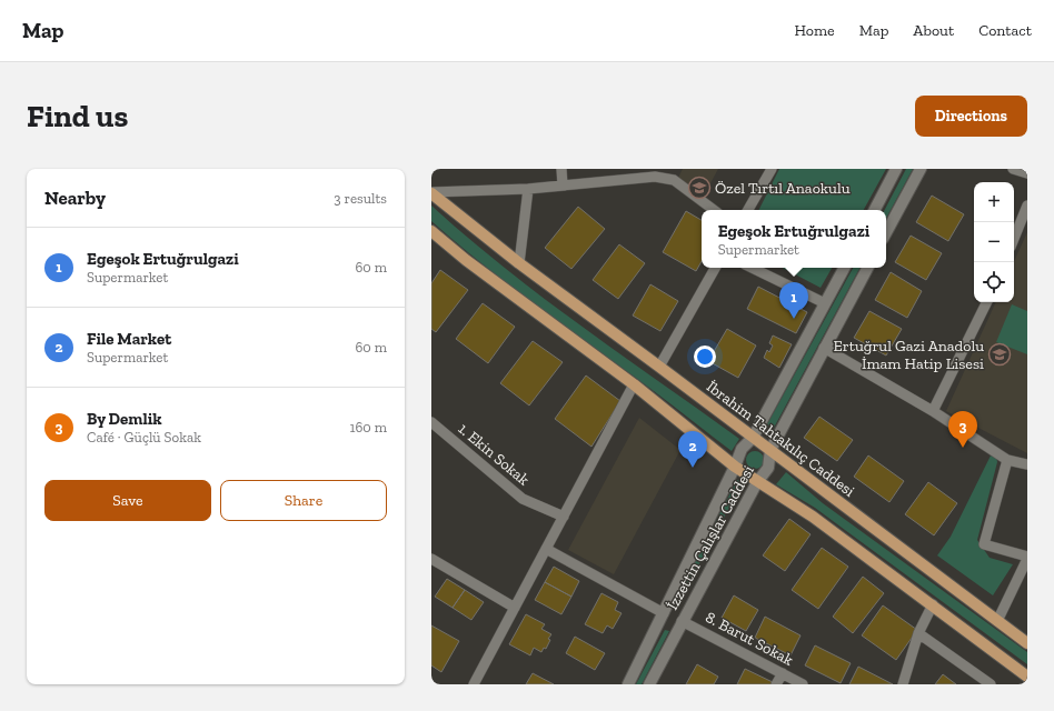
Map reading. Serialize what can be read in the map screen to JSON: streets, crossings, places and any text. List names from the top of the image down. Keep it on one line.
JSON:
{"streets":{"main road":["İbrahim Tahtakılıç Caddesi"],"street":["1. Ekin Sokak","İzzettin Çalışlar Caddesi","8. Barut Sokak"]},"crossings":[["İbrahim Tahtakılıç Caddesi","İzzettin Çalışlar Caddesi"],["İzzettin Çalışlar Caddesi","8. Barut Sokak"]],"places":{"school or university":["Özel Tırtıl Anaokulu","Ertuğrul Gazi Anadolu İmam Hatip Lisesi"]},"page":{"header":"Map","nav":["Home","Map","About","Contact"],"buttons":["Directions",["Save","Share"]],"title":"Find us","heading":["Nearby","3 results"],"map_buttons":["+","−"],"popup":["Egeşok Ertuğrulgazi","Supermarket"],"list":[{"mark":"1","name":"Egeşok Ertuğrulgazi","note":"Supermarket","value":"60 m"},{"mark":"2","name":"File Market","note":"Supermarket","value":"60 m"},{"mark":"3","name":"By Demlik","note":"Café · Güçlü Sokak","value":"160 m"}],"pins":["1","3","2"]}}
